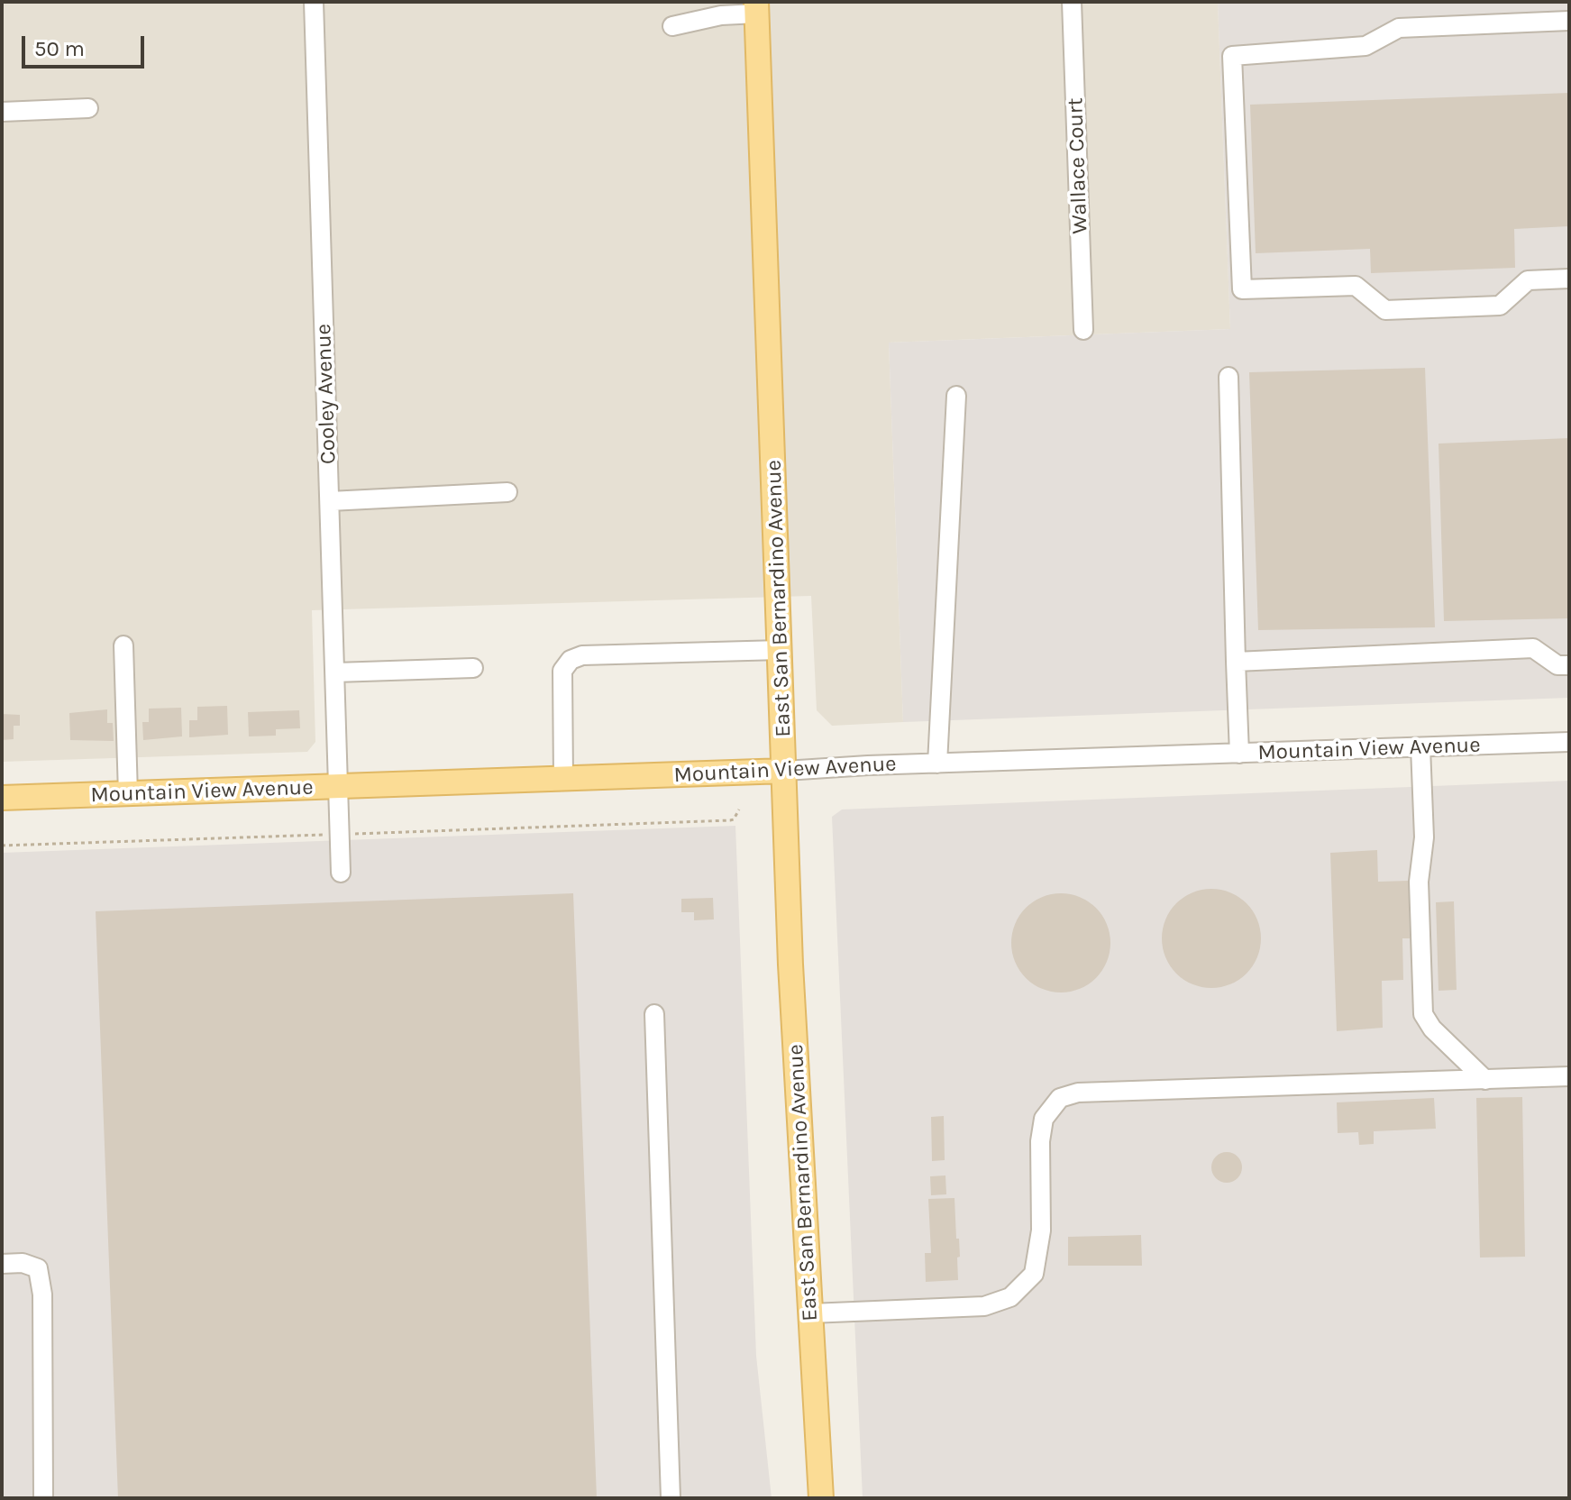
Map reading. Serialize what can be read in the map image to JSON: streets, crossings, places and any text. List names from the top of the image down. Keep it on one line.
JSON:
{"streets":{"main road":["East San Bernardino Avenue","Mountain View Avenue"],"street":["Wallace Court","Cooley Avenue"]},"crossings":[["Cooley Avenue","Mountain View Avenue"],["East San Bernardino Avenue","Mountain View Avenue"]],"scale_bar":"50 m"}
